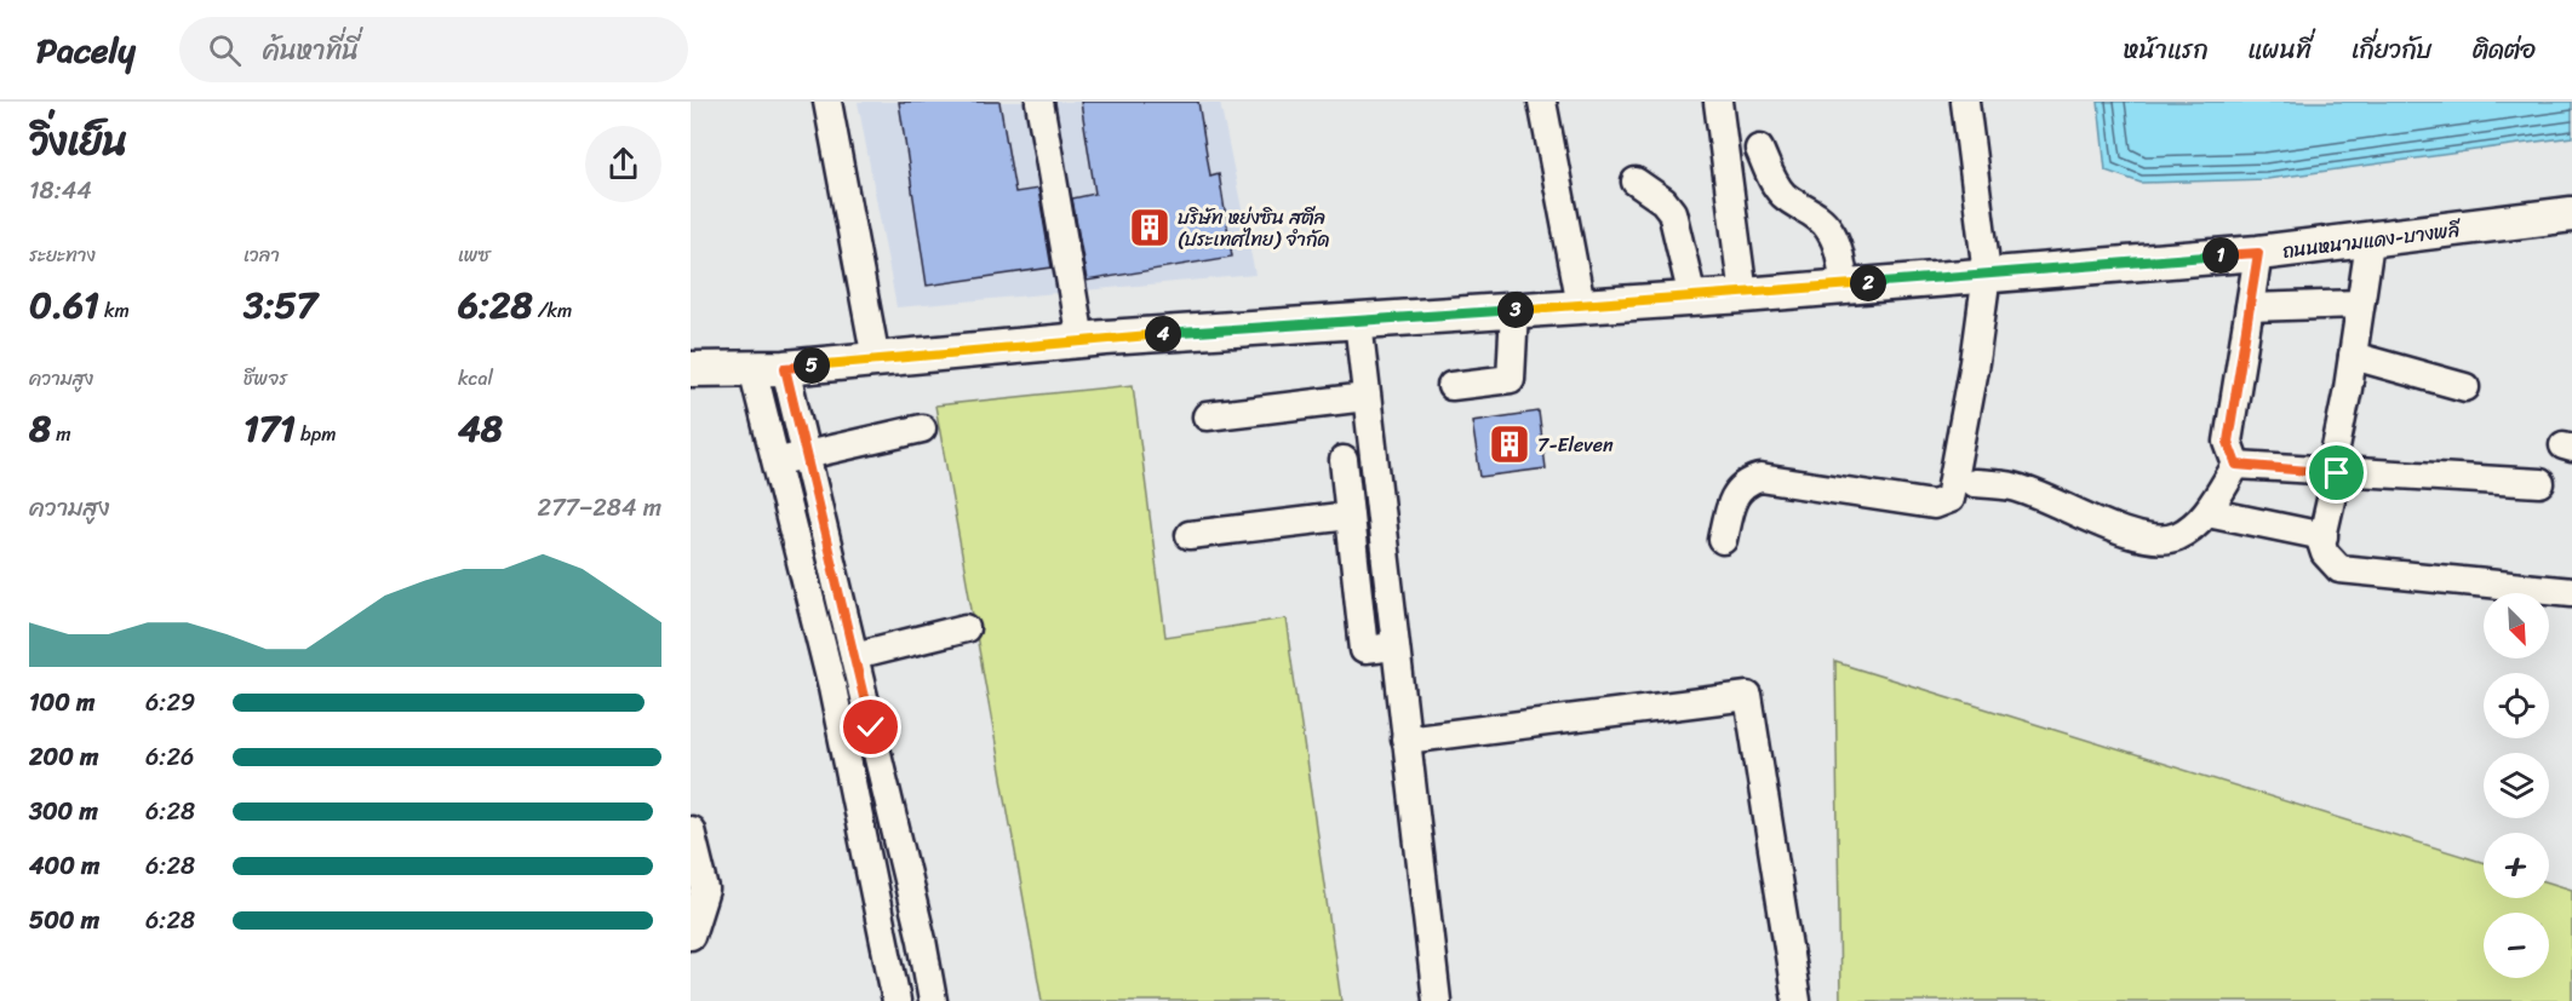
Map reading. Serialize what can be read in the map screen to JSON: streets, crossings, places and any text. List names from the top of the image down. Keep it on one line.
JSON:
{"streets":{"main road":["ถนนหนามแดง-บางพลี"]},"places":{"building":["บริษัท หย่งซิน สตีล (ประเทศไทย) จํากัด","7-Eleven"]},"north":"bottom right","page":{"header":"Pacely","search":"ค้นหาที่นี่","nav":["หน้าแรก","แผนที่","เกี่ยวกับ","ติดต่อ"],"heading":["วิ่งเย็น","18:44"],"stats":[["ระยะทาง","0.61 km"],["เวลา","3:57"],["เพซ","6:28 /km"],["ความสูง","8 m"],["ชีพจร","171 bpm"],["kcal","48"]],"pins":["1","2","3","4","5"],"chart":["ความสูง","277–284 m"],"map_buttons":["+","−"],"list":[{"name":"100 m","note":"6:29"},{"name":"200 m","note":"6:26"},{"name":"300 m","note":"6:28"},{"name":"400 m","note":"6:28"},{"name":"500 m","note":"6:28"}]}}
